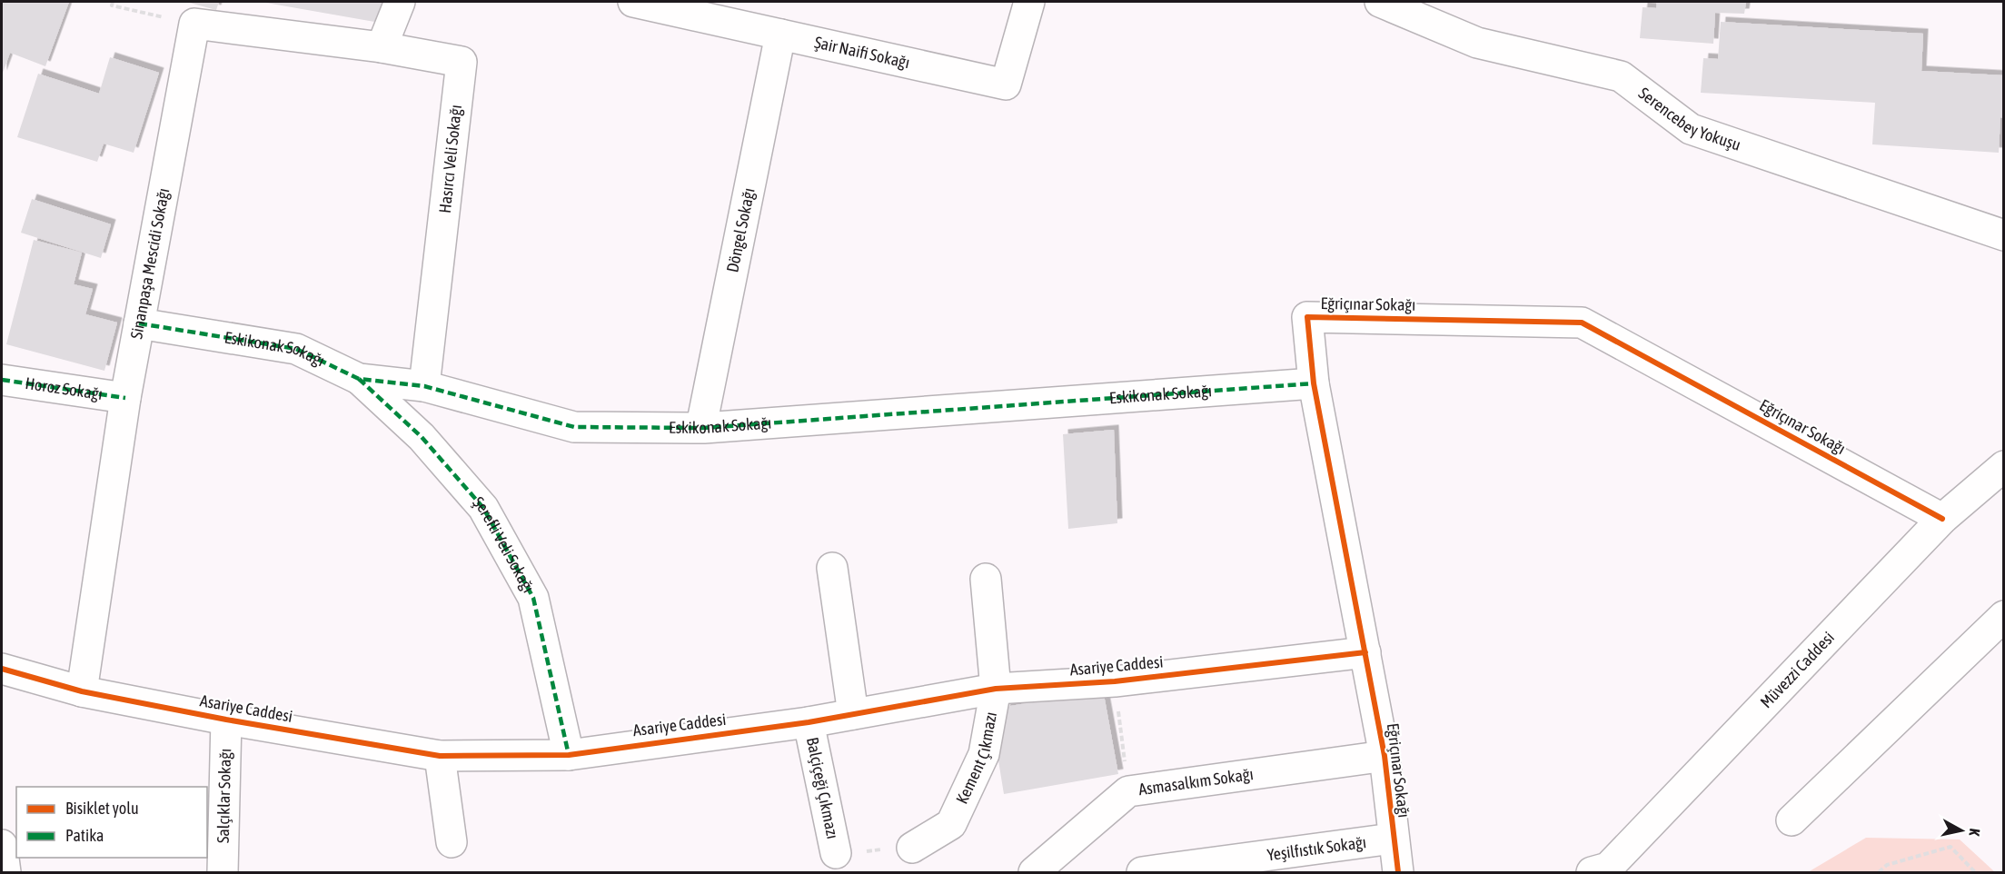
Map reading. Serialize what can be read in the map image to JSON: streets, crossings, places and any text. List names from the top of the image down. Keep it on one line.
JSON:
{"streets":{"street":["Şair Naifi Sokağı","Serencebey Yokuşu","Hasırcı Veli Sokağı","Döngel Sokağı","Sinanpaşa Mescidi Sokağı","Eğriçınar Sokağı","Eskikonak Sokağı","Horoz Sokağı","Şerefli Veli Sokağı","Asariye Caddesi","Müvezzi Caddesi","Kement Çıkmazı","Asmasalkım Sokağı","Balçiçeği Çıkmazı","Salçıklar Sokağı","Yeşilfıstık Sokağı"]},"crossings":[["Şair Naifi Sokağı","Döngel Sokağı"],["Hasırcı Veli Sokağı","Eskikonak Sokağı"],["Döngel Sokağı","Eskikonak Sokağı"],["Sinanpaşa Mescidi Sokağı","Eskikonak Sokağı"],["Sinanpaşa Mescidi Sokağı","Horoz Sokağı"],["Sinanpaşa Mescidi Sokağı","Asariye Caddesi"],["Eğriçınar Sokağı","Eskikonak Sokağı"],["Eğriçınar Sokağı","Asariye Caddesi"],["Eğriçınar Sokağı","Müvezzi Caddesi"],["Eğriçınar Sokağı","Asmasalkım Sokağı"],["Eğriçınar Sokağı","Yeşilfıstık Sokağı"],["Eskikonak Sokağı","Şerefli Veli Sokağı"],["Şerefli Veli Sokağı","Asariye Caddesi"],["Asariye Caddesi","Kement Çıkmazı"],["Asariye Caddesi","Balçiçeği Çıkmazı"],["Asariye Caddesi","Salçıklar Sokağı"]],"legend":["Bisiklet yolu","Patika"],"north":"right"}
